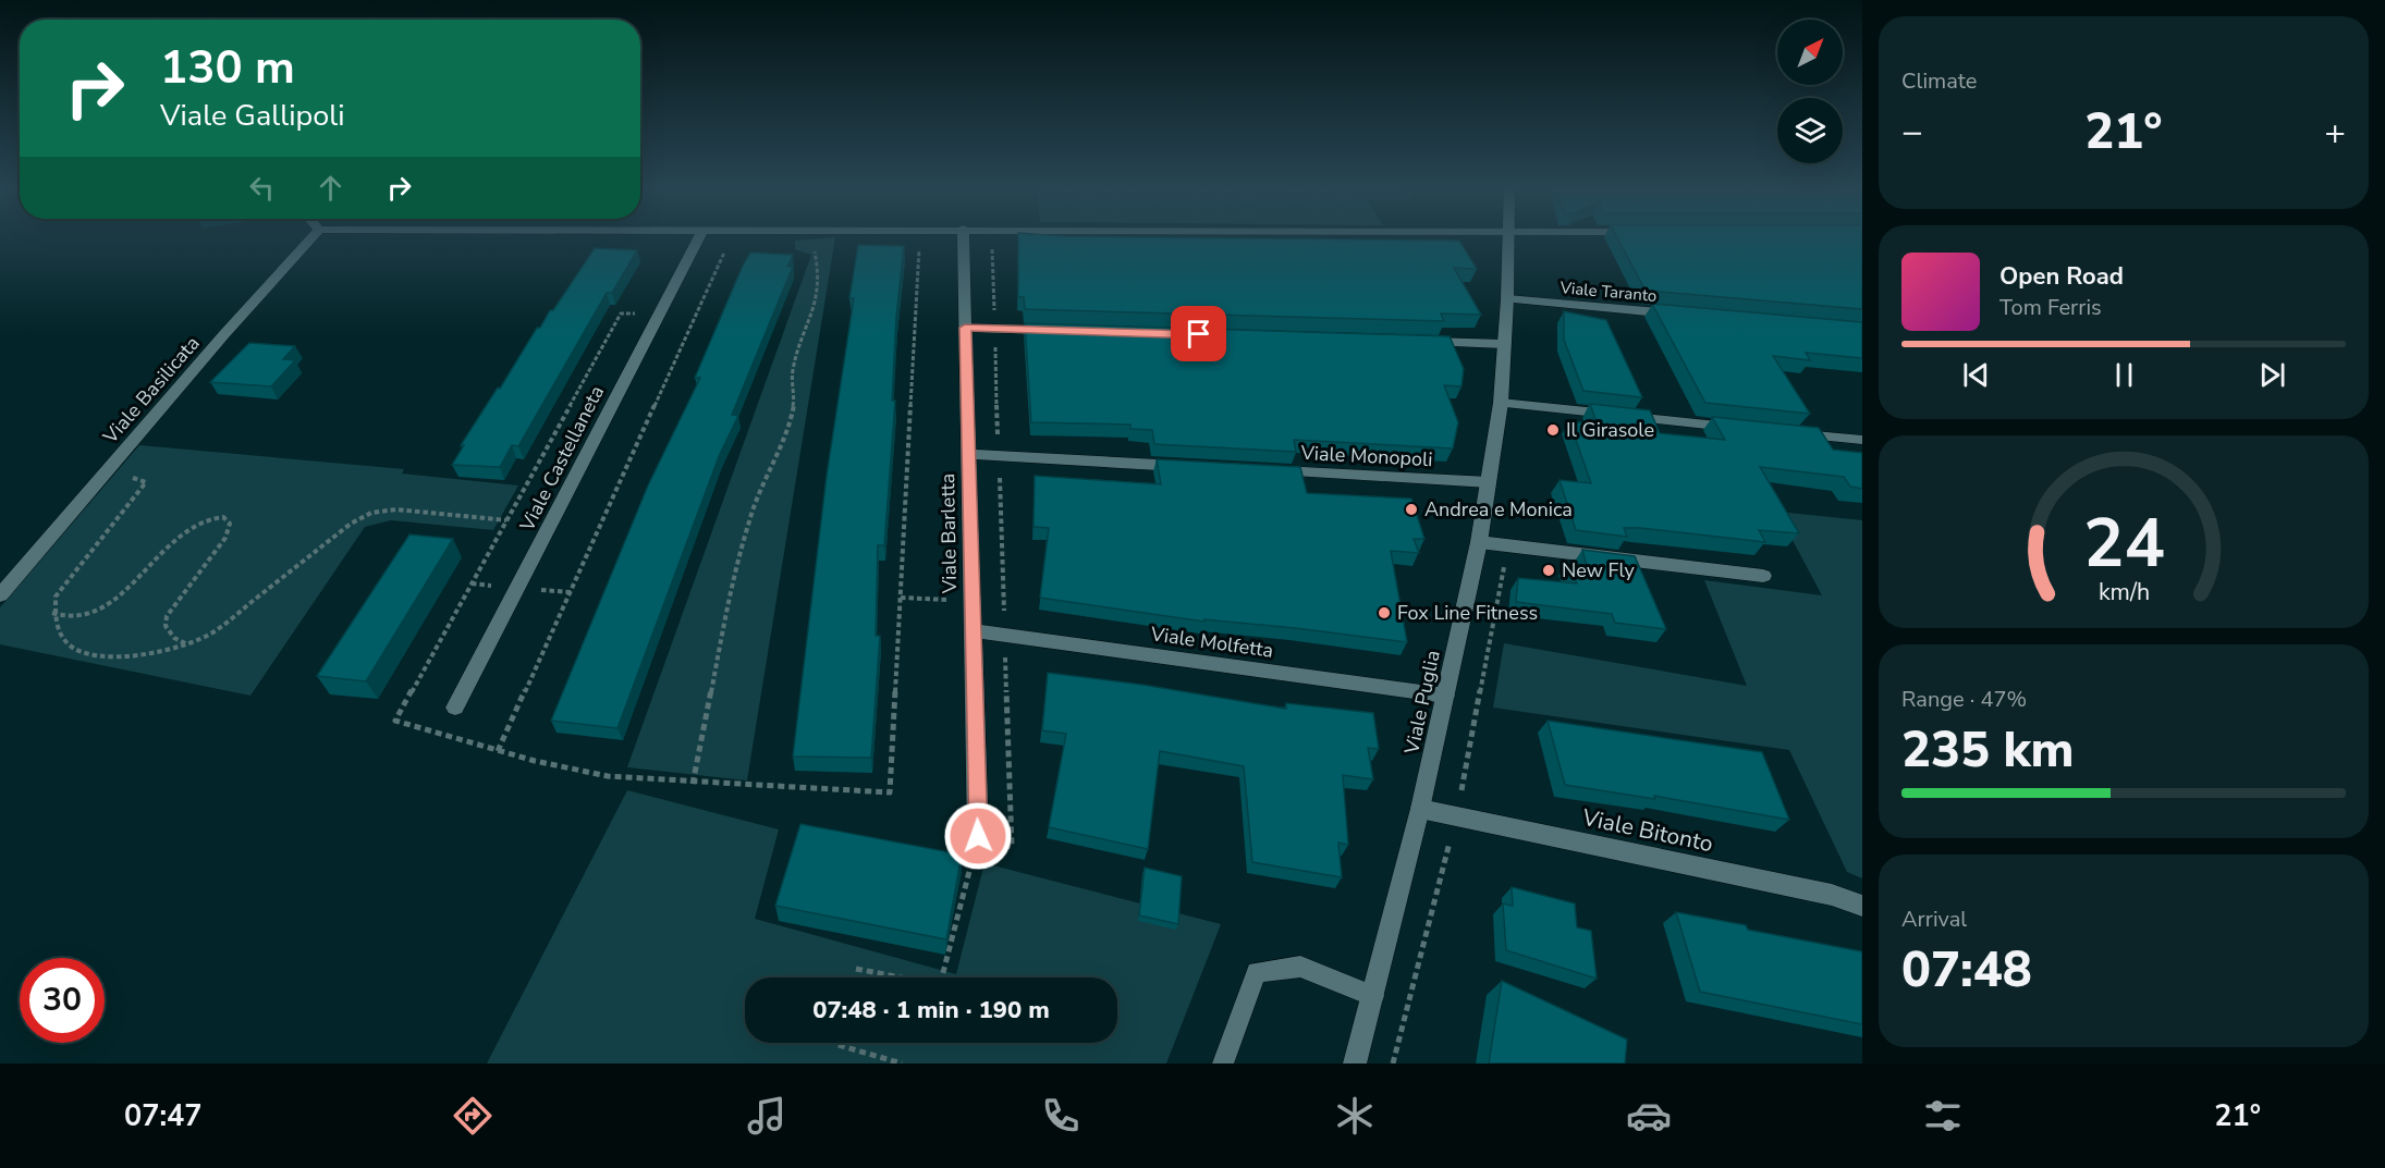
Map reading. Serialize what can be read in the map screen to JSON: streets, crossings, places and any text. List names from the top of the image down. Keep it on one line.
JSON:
{"streets":{"street":["Viale Taranto","Viale Basilicata","Viale Monopoli","Viale Castellaneta","Viale Barletta","Viale Molfetta","Viale Puglia","Viale Bitonto"]},"crossings":[["Viale Taranto","Viale Puglia"],["Viale Monopoli","Viale Puglia"],["Viale Barletta","Viale Molfetta"],["Viale Molfetta","Viale Puglia"],["Viale Puglia","Viale Bitonto"]],"places":["Il Girasole","Andrea e Monica","New Fly","Fox Line Fitness"],"north":"top right","page":{"tile":["Climate",["Range · 47%","235 km"],["Arrival","07:48"]],"turn":["130 m","Viale Gallipoli"],"heat":["−","21°","+"],"song":["Open Road","Tom Ferris"],"limit":"30","trip":"07:48 · 1 min · 190 m","tabs":["07:47","21°"],"gauge":["24","km/h"]}}
